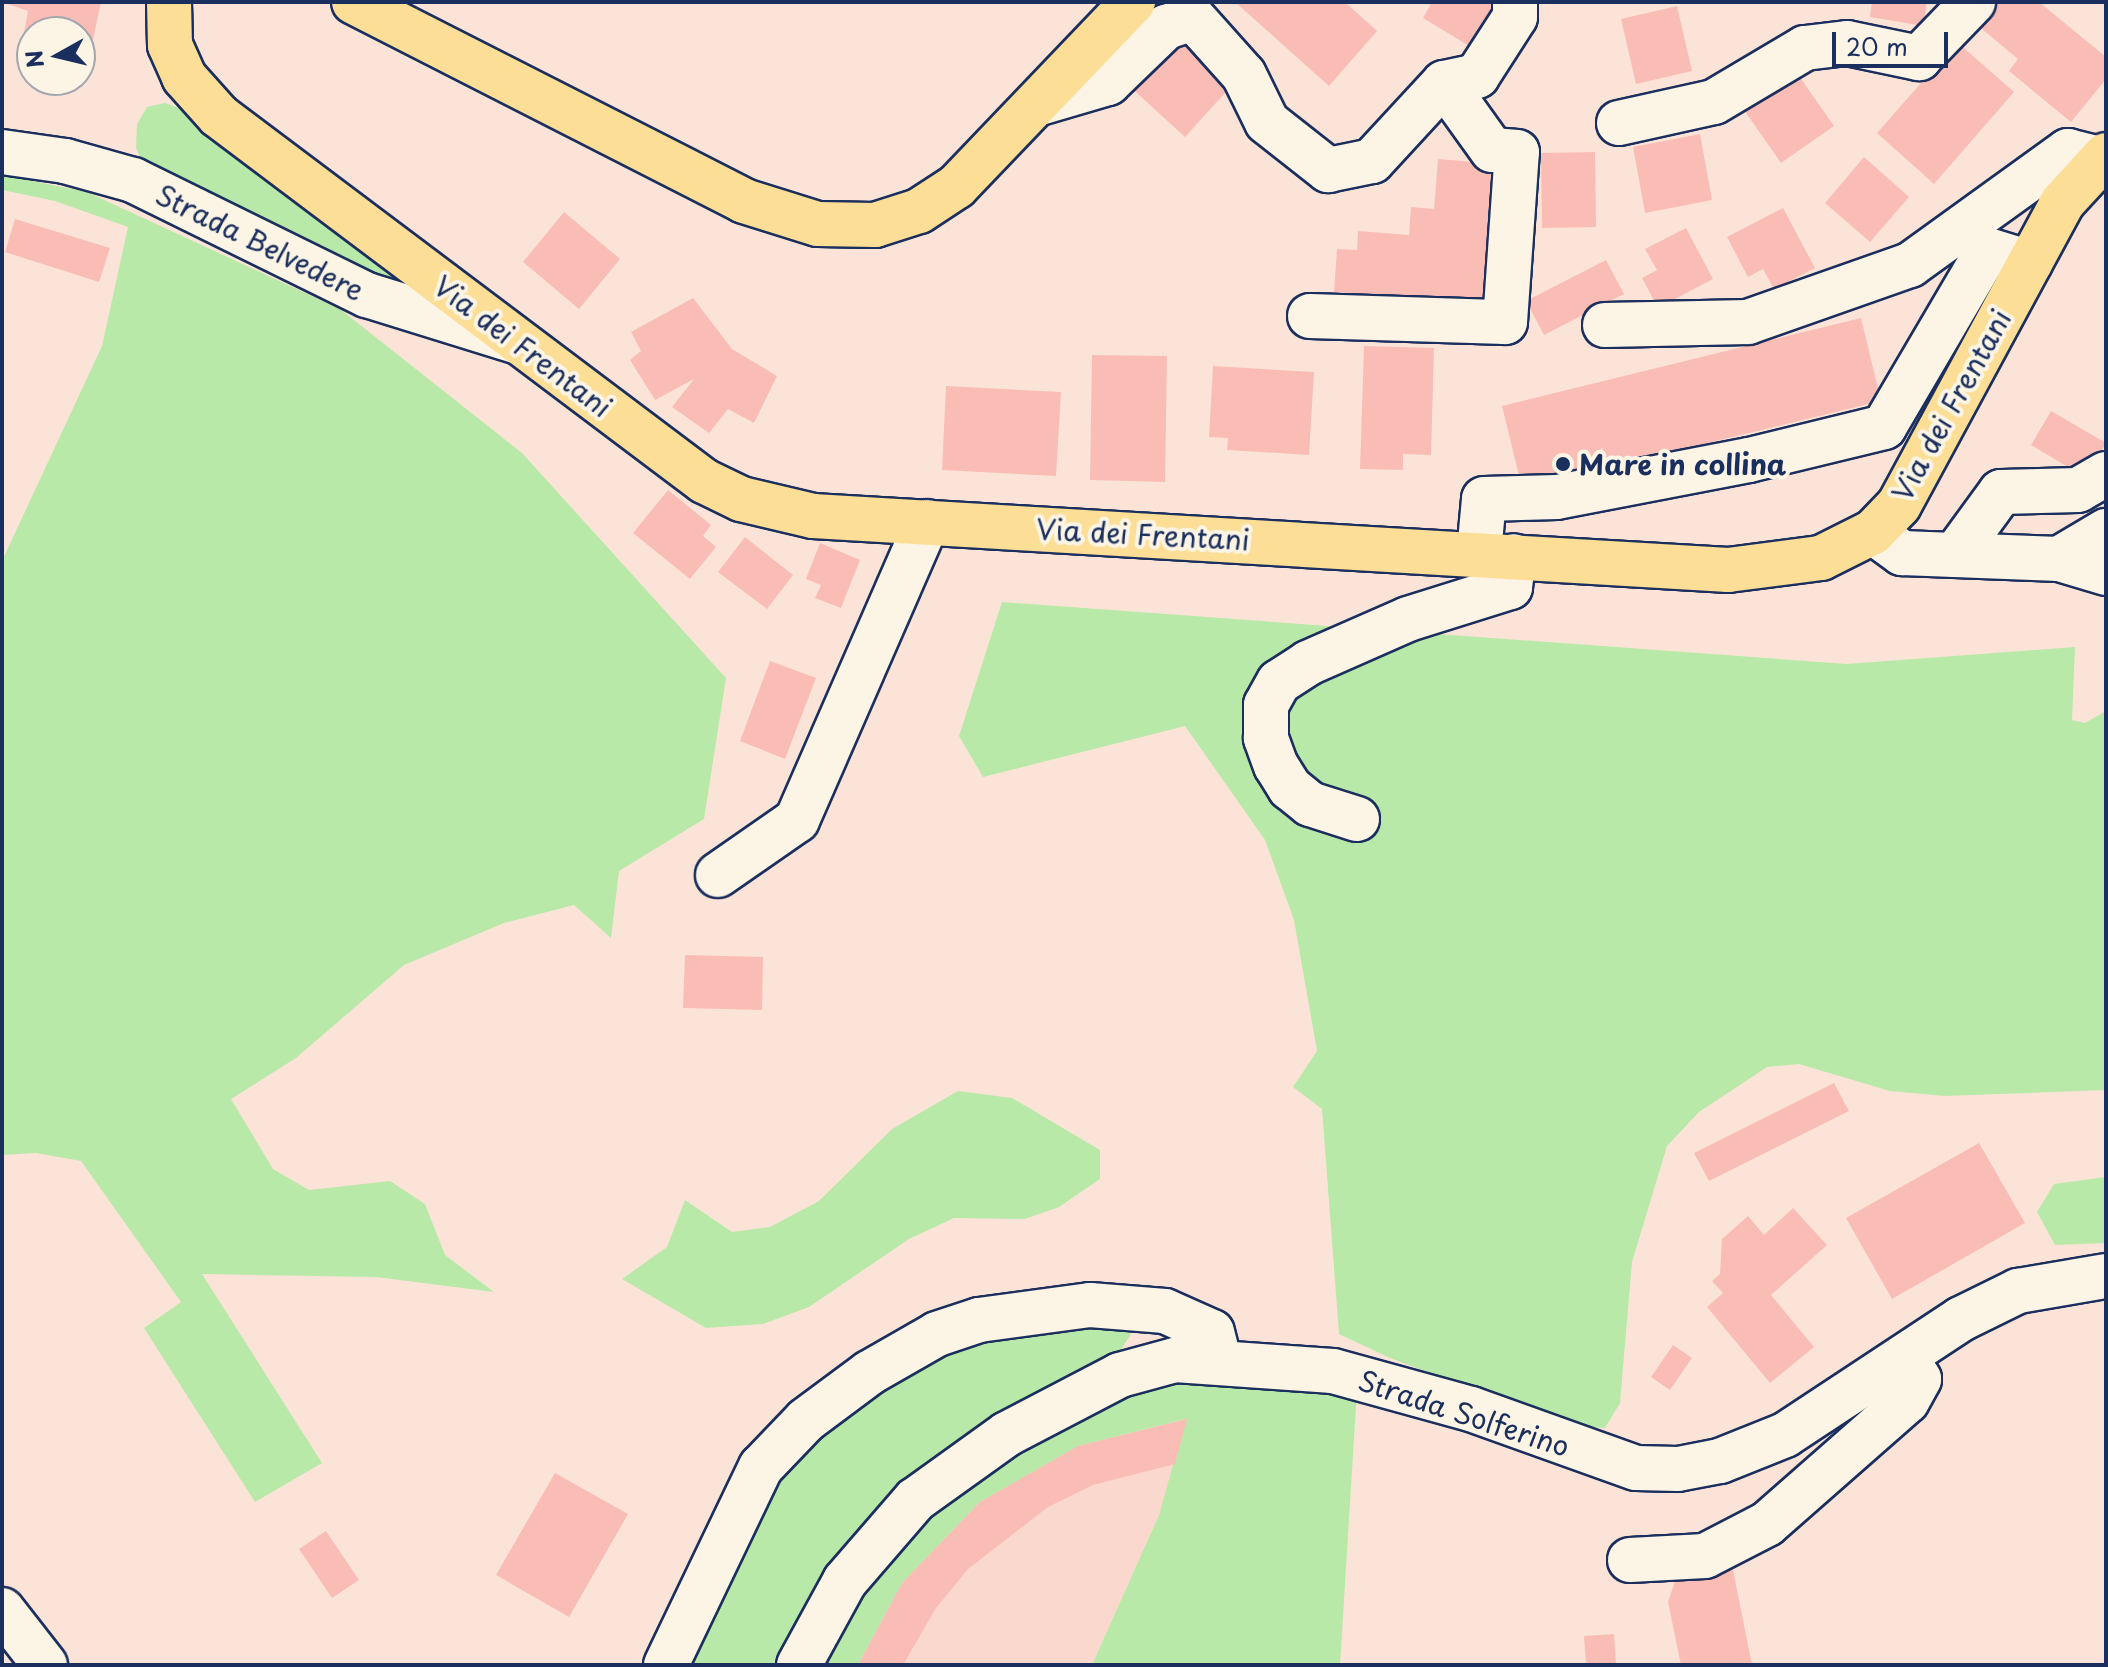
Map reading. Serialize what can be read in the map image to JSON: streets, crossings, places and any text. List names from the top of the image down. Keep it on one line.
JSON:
{"streets":{"main road":["Via dei Frentani"],"street":["Strada Belvedere","Strada Solferino"]},"crossings":[["Strada Belvedere","Via dei Frentani"]],"places":["Mare in collina"],"scale_bar":"20 m","north":"left"}
